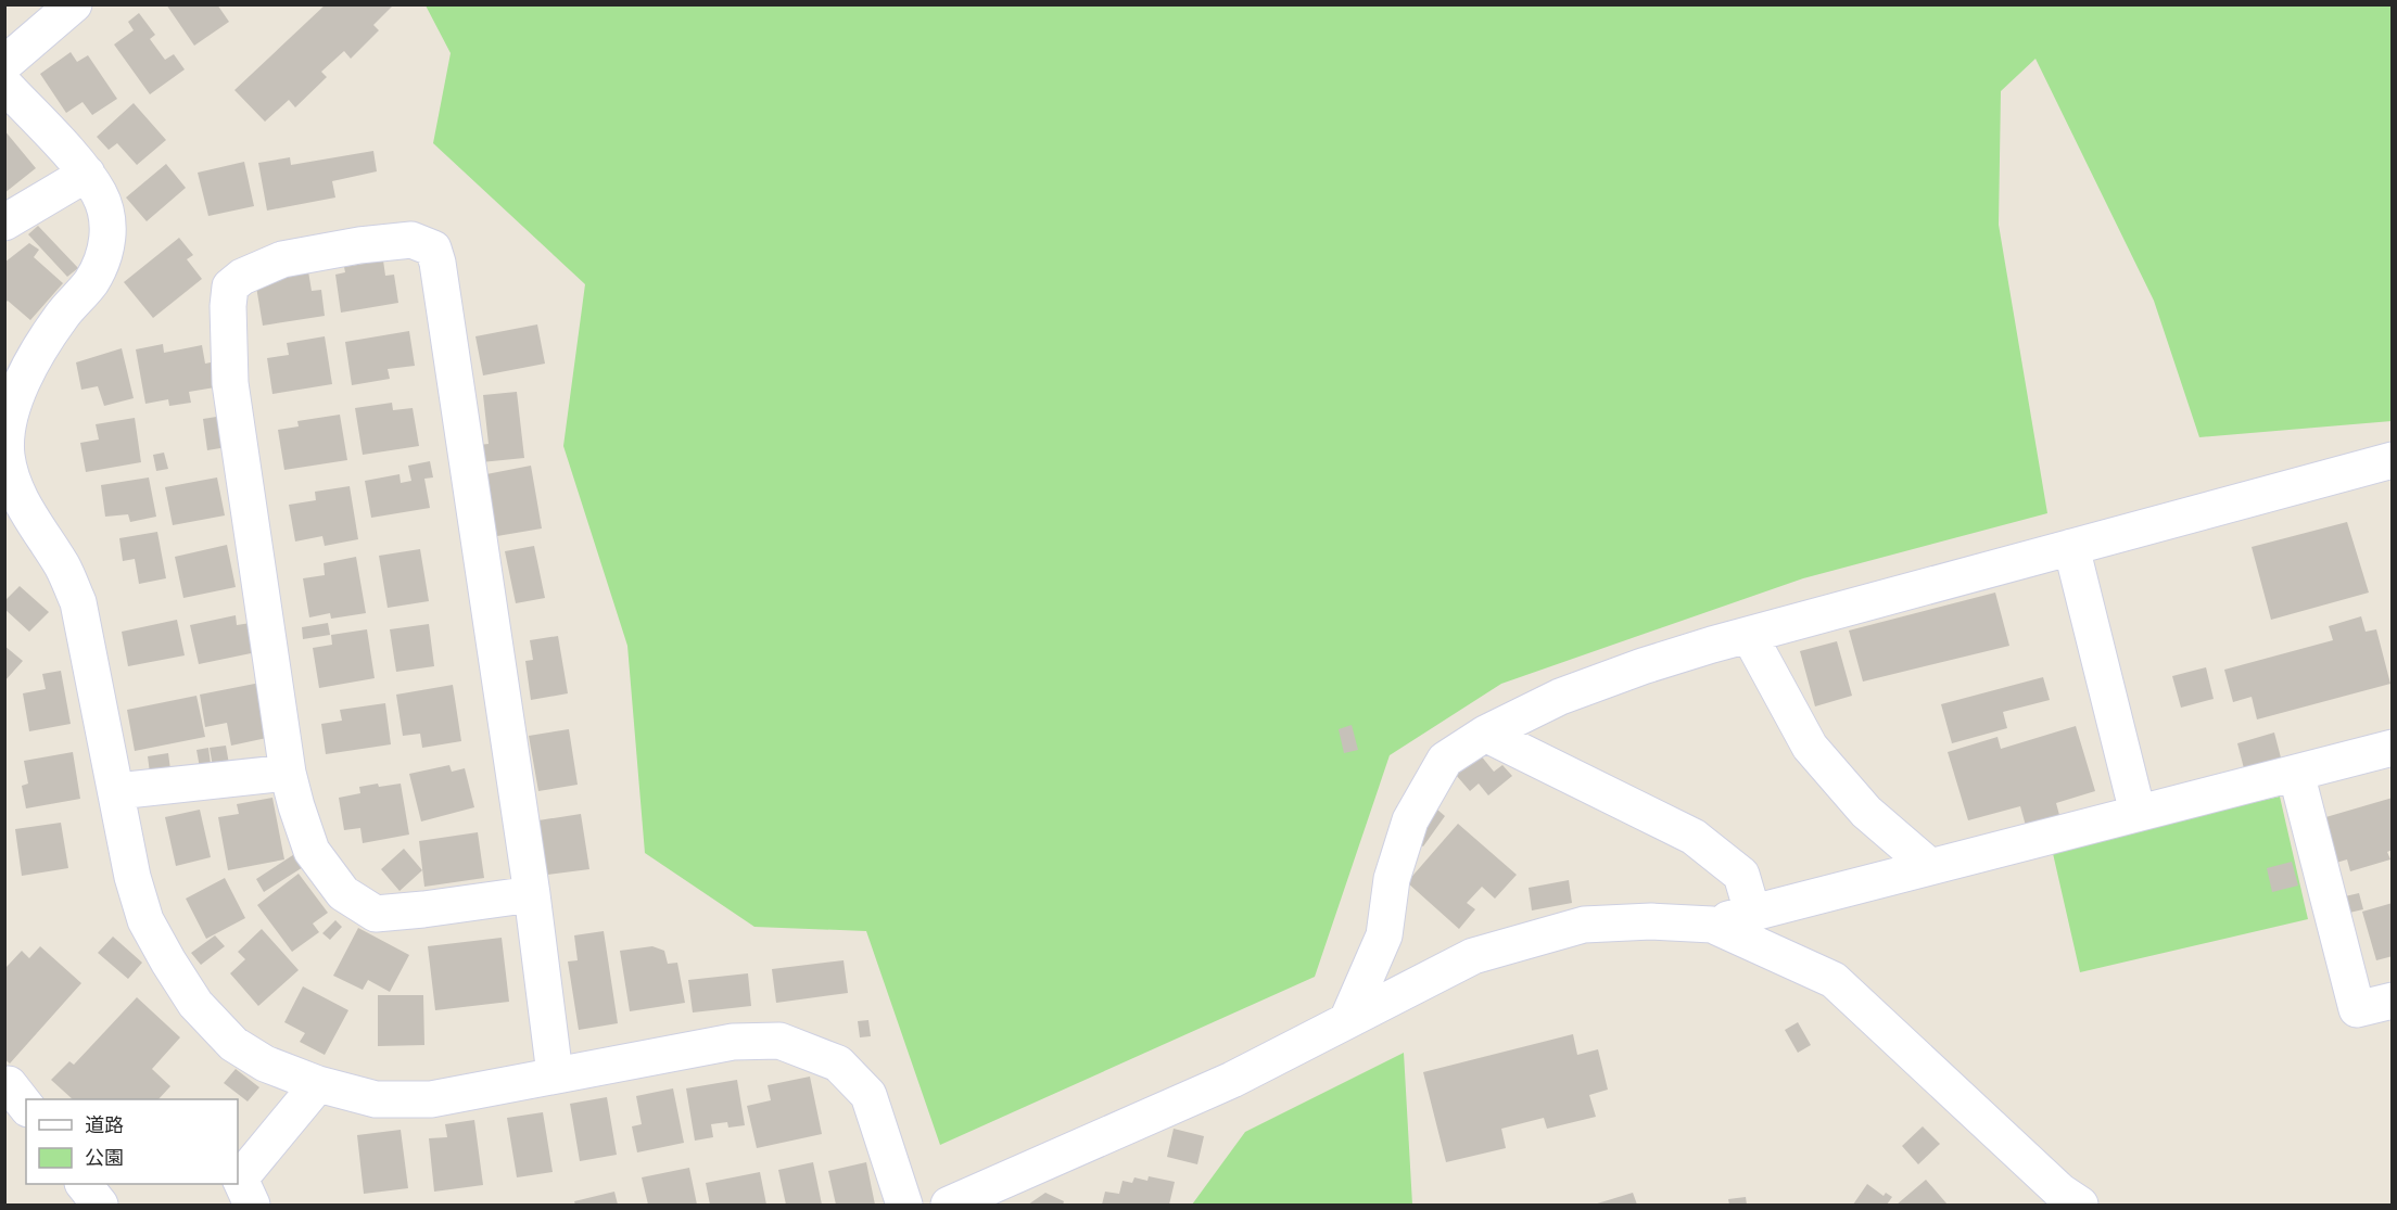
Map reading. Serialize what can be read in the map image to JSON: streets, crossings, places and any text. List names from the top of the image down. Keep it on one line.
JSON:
{"legend":["道路","公園"]}
